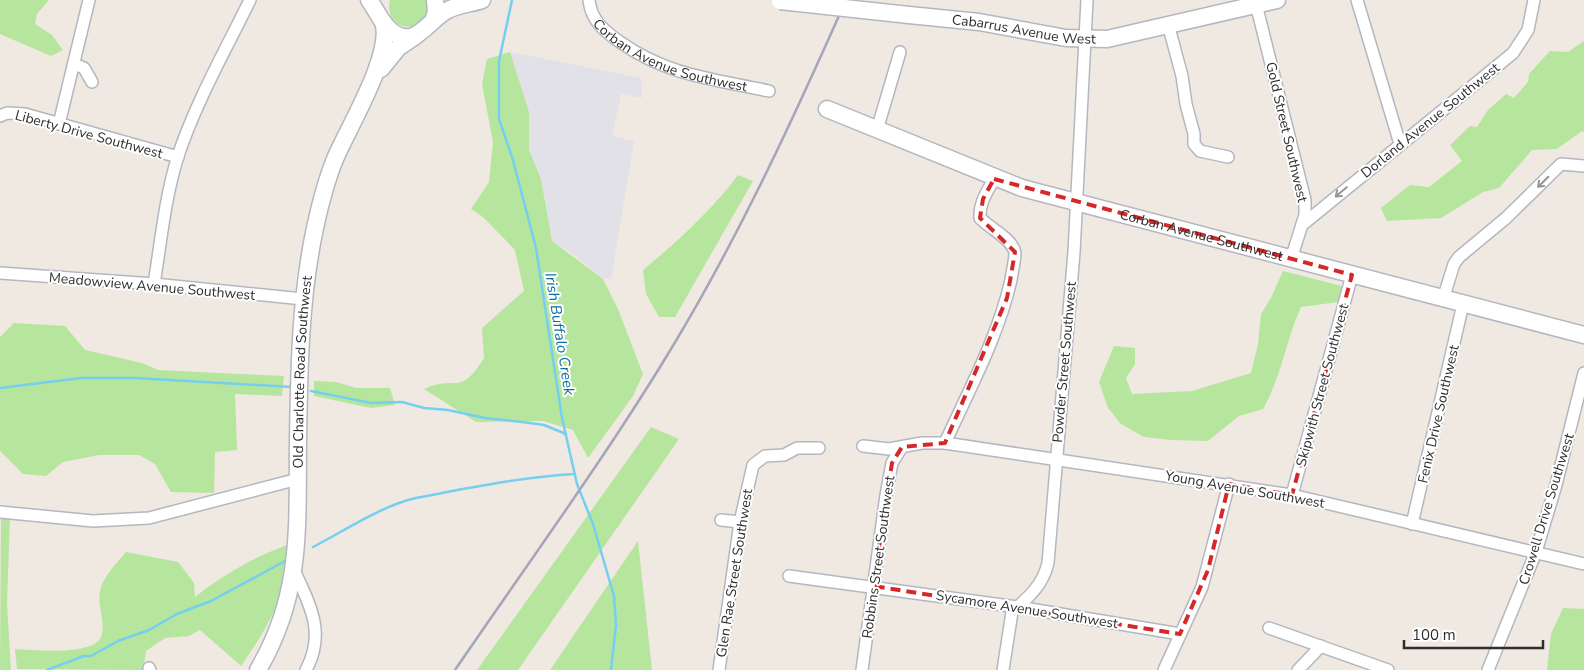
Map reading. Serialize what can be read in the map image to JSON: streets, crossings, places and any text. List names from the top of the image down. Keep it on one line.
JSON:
{"streets":{"street":["Cabarrus Avenue West","Corban Avenue Southwest","Dorland Avenue Southwest","Gold Street Southwest","Liberty Drive Southwest","Meadowview Avenue Southwest","Powder Street Southwest","Old Charlotte Road Southwest","Skipwith Street Southwest","Fenix Drive Southwest","Young Avenue Southwest","Crowell Drive Southwest","Robbins Street Southwest","Glen Rae Street Southwest","Sycamore Avenue Southwest"]},"crossings":[["Cabarrus Avenue West","Gold Street Southwest"],["Cabarrus Avenue West","Powder Street Southwest"],["Corban Avenue Southwest","Gold Street Southwest"],["Corban Avenue Southwest","Powder Street Southwest"],["Corban Avenue Southwest","Skipwith Street Southwest"],["Corban Avenue Southwest","Fenix Drive Southwest"],["Dorland Avenue Southwest","Gold Street Southwest"],["Meadowview Avenue Southwest","Old Charlotte Road Southwest"],["Powder Street Southwest","Young Avenue Southwest"],["Powder Street Southwest","Sycamore Avenue Southwest"],["Skipwith Street Southwest","Young Avenue Southwest"],["Fenix Drive Southwest","Young Avenue Southwest"],["Young Avenue Southwest","Crowell Drive Southwest"],["Young Avenue Southwest","Robbins Street Southwest"],["Robbins Street Southwest","Sycamore Avenue Southwest"]],"one_way":["Dorland Avenue Southwest"],"water":["Irish Buffalo Creek"],"scale_bar":"100 m"}
